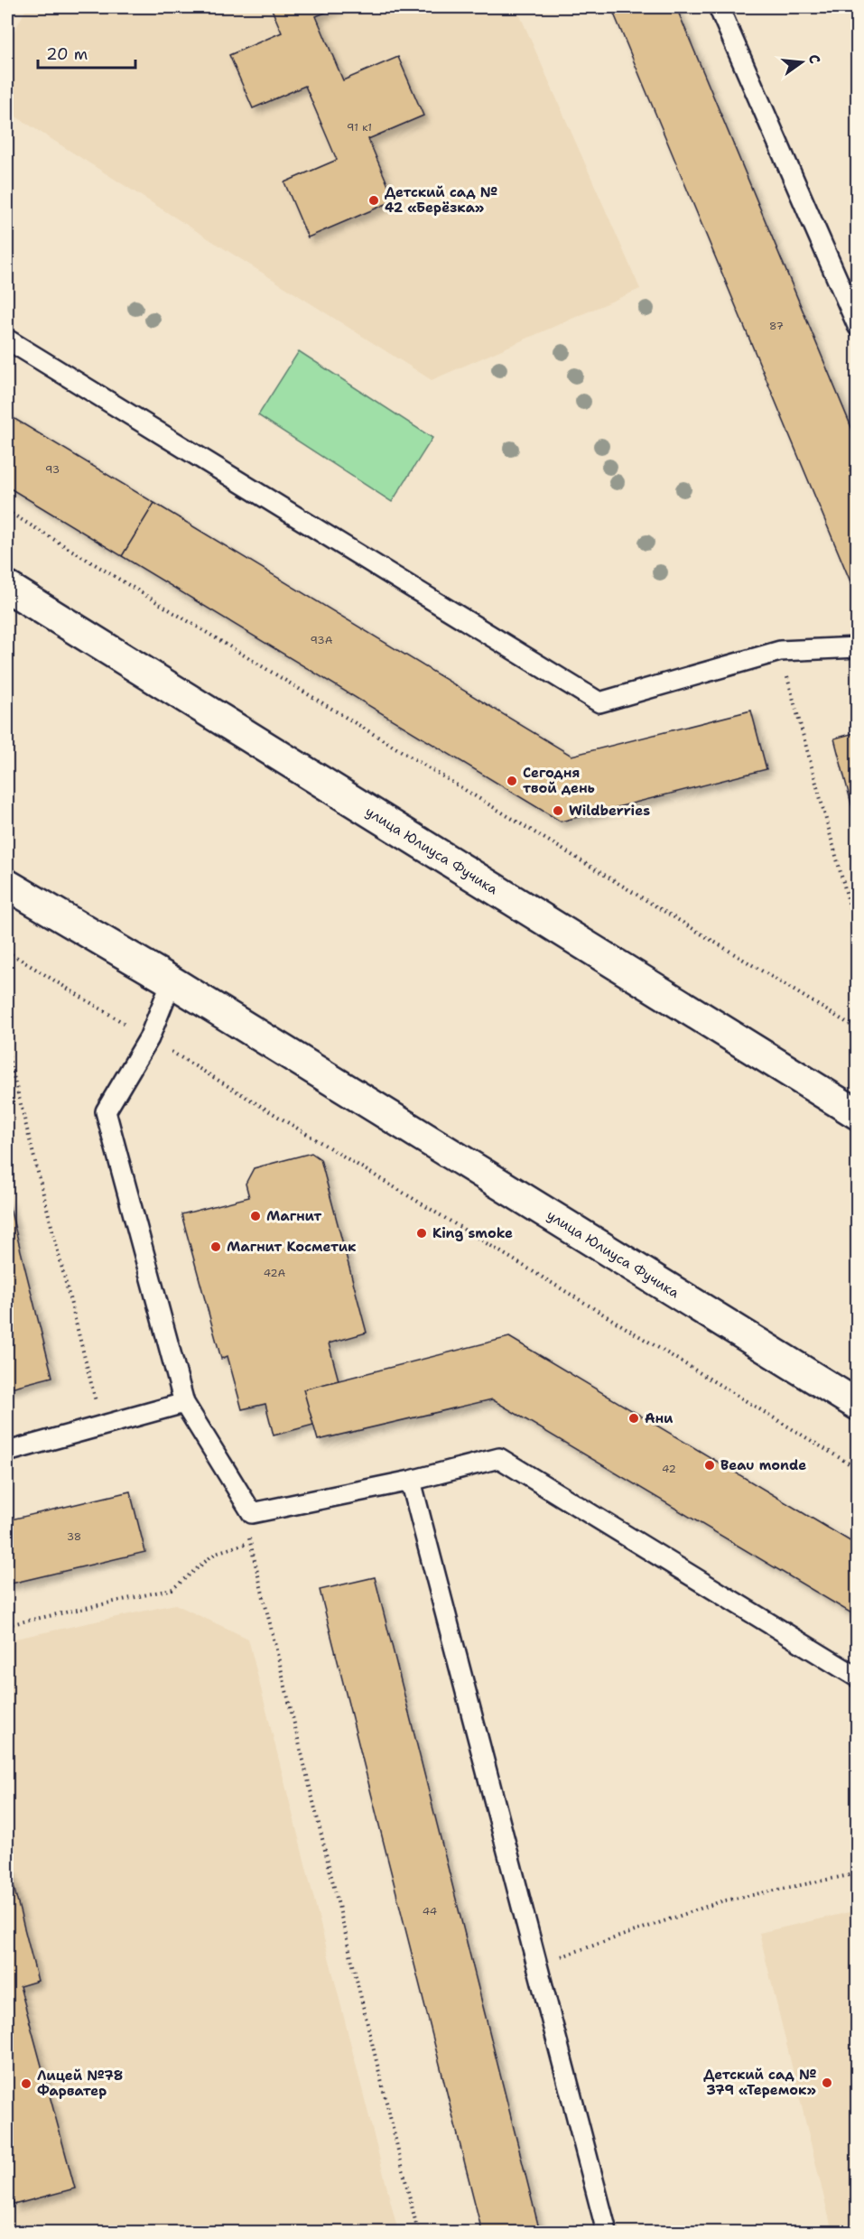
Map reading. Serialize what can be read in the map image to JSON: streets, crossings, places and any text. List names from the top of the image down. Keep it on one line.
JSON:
{"streets":{"main road":["улица Юлиуса Фучика"]},"places":["Детский сад № 42 «Берёзка»","Сегодня твой день","Wildberries","Магнит","King smoke","Магнит Косметик","Ани","Beau monde","Детский сад № 379 «Теремок»","Лицей №78 Фарватер"],"house_numbers":["91 к1","87","93","93А","42А","42","38","44"],"scale_bar":"20 m","north":"right"}
